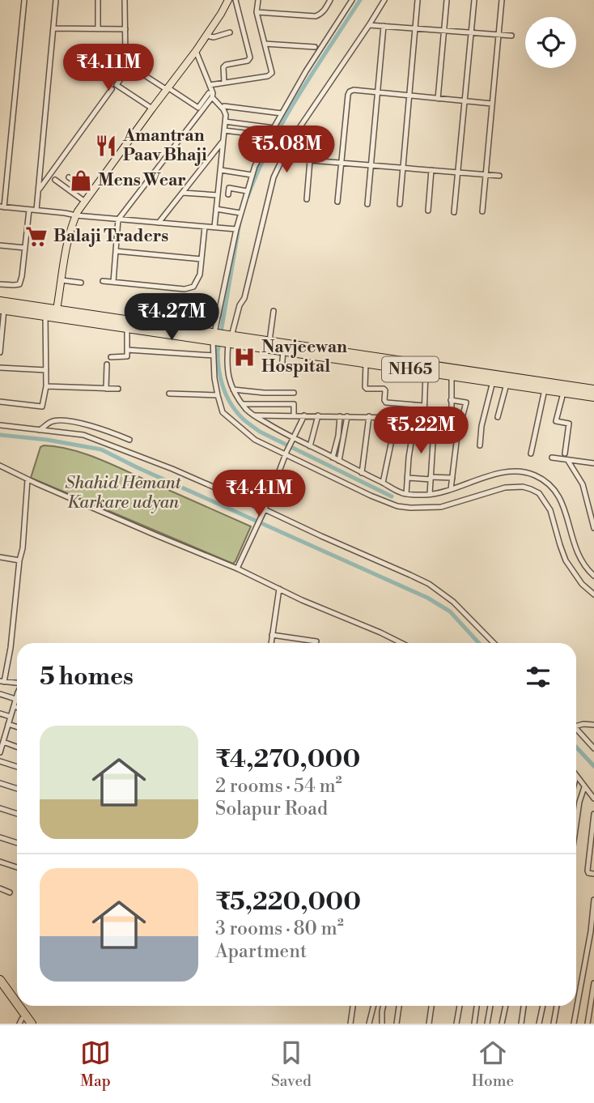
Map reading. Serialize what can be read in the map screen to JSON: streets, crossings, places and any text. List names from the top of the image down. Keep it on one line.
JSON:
{"streets":{"highway":["NH65"]},"parks":["Shahid Hemant Karkare udyan"],"places":{"restaurant":["Amantran Paav Bhaji"],"shop":["Mens Wear"],"supermarket":["Balaji Traders"],"hospital":["Navjeewan Hospital"]},"page":{"price":["₹4.11M","₹5.08M","₹4.27M","₹5.22M","₹4.41M"],"heading":"5 homes","list":[{"name":"₹4,270,000","note":"2 rooms · 54 m² · Solapur Road"},{"name":"₹5,220,000","note":"3 rooms · 80 m² · Apartment"}],"tabs":["Map","Saved","Home"]}}
